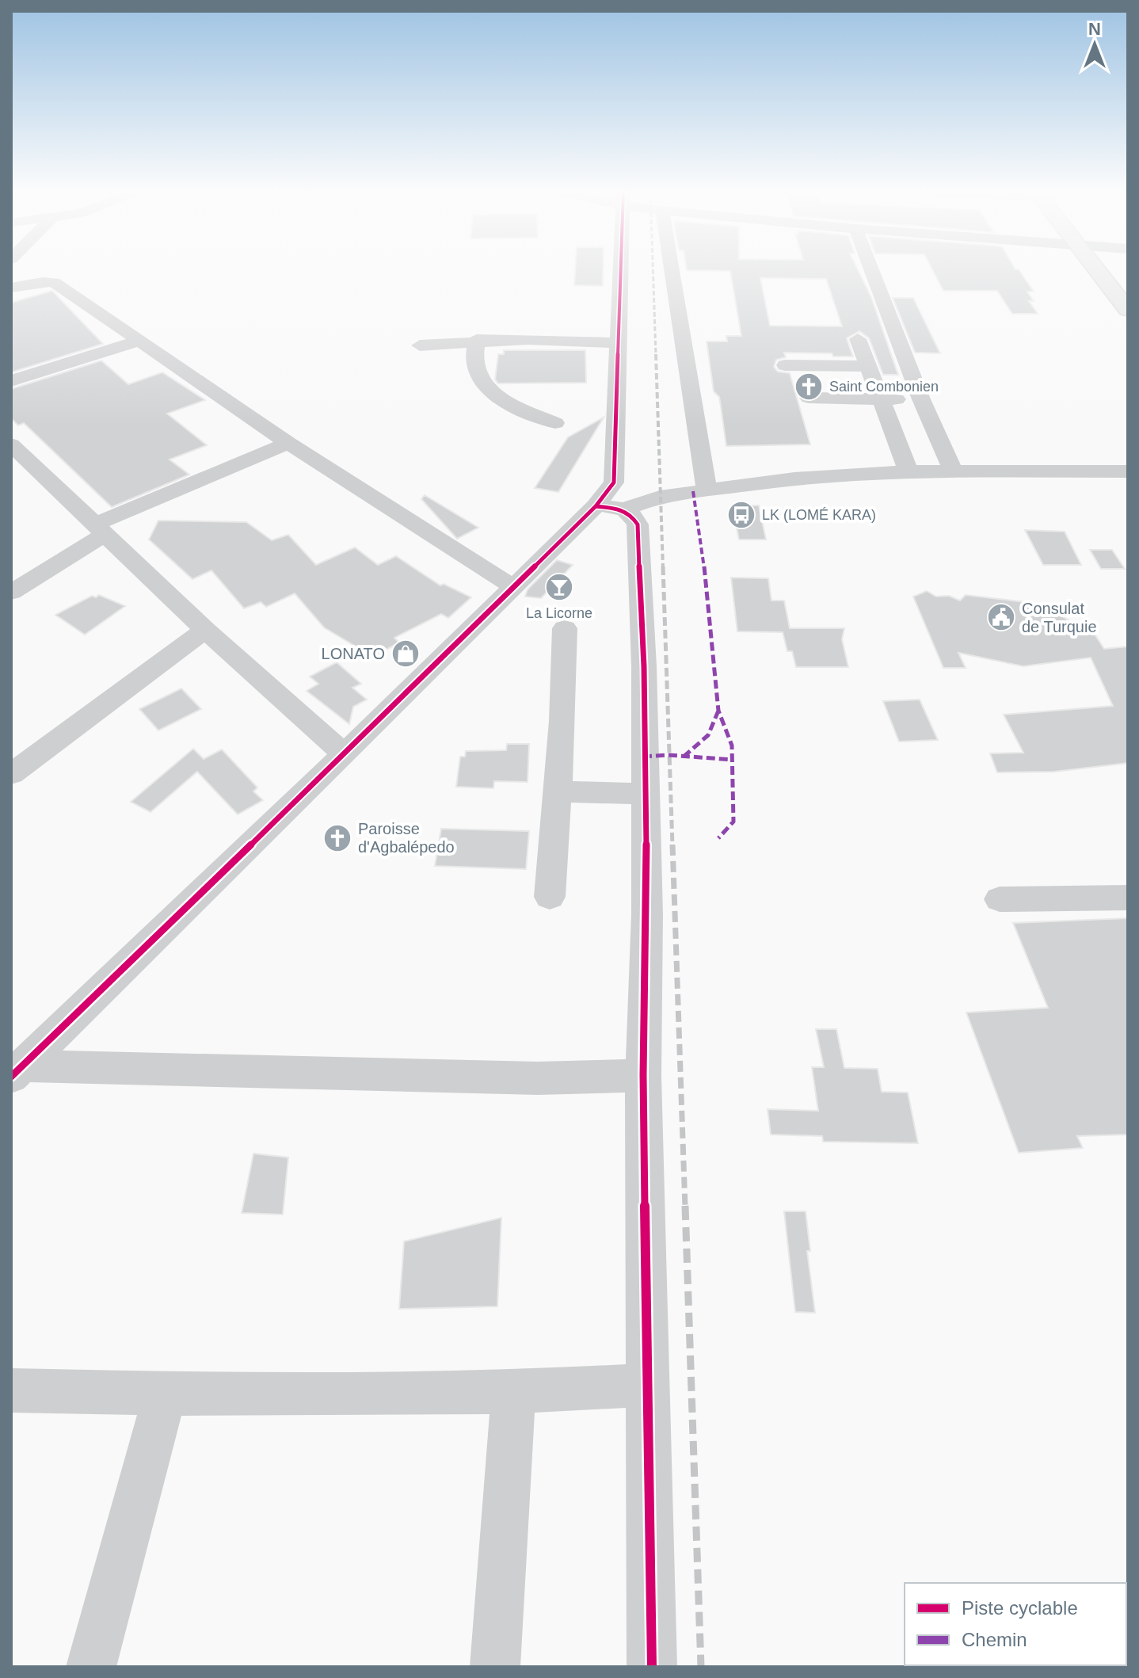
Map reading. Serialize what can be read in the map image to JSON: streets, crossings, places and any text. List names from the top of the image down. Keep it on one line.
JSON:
{"places":{"church":["Saint Combonien","Paroisse d'Agbalépedo"],"bus stop":["LK (LOMÉ KARA)"],"bar":["La Licorne"],"public building":["Consulat de Turquie"],"shop":["LONATO"]},"legend":["Piste cyclable","Chemin"],"north":"top"}
